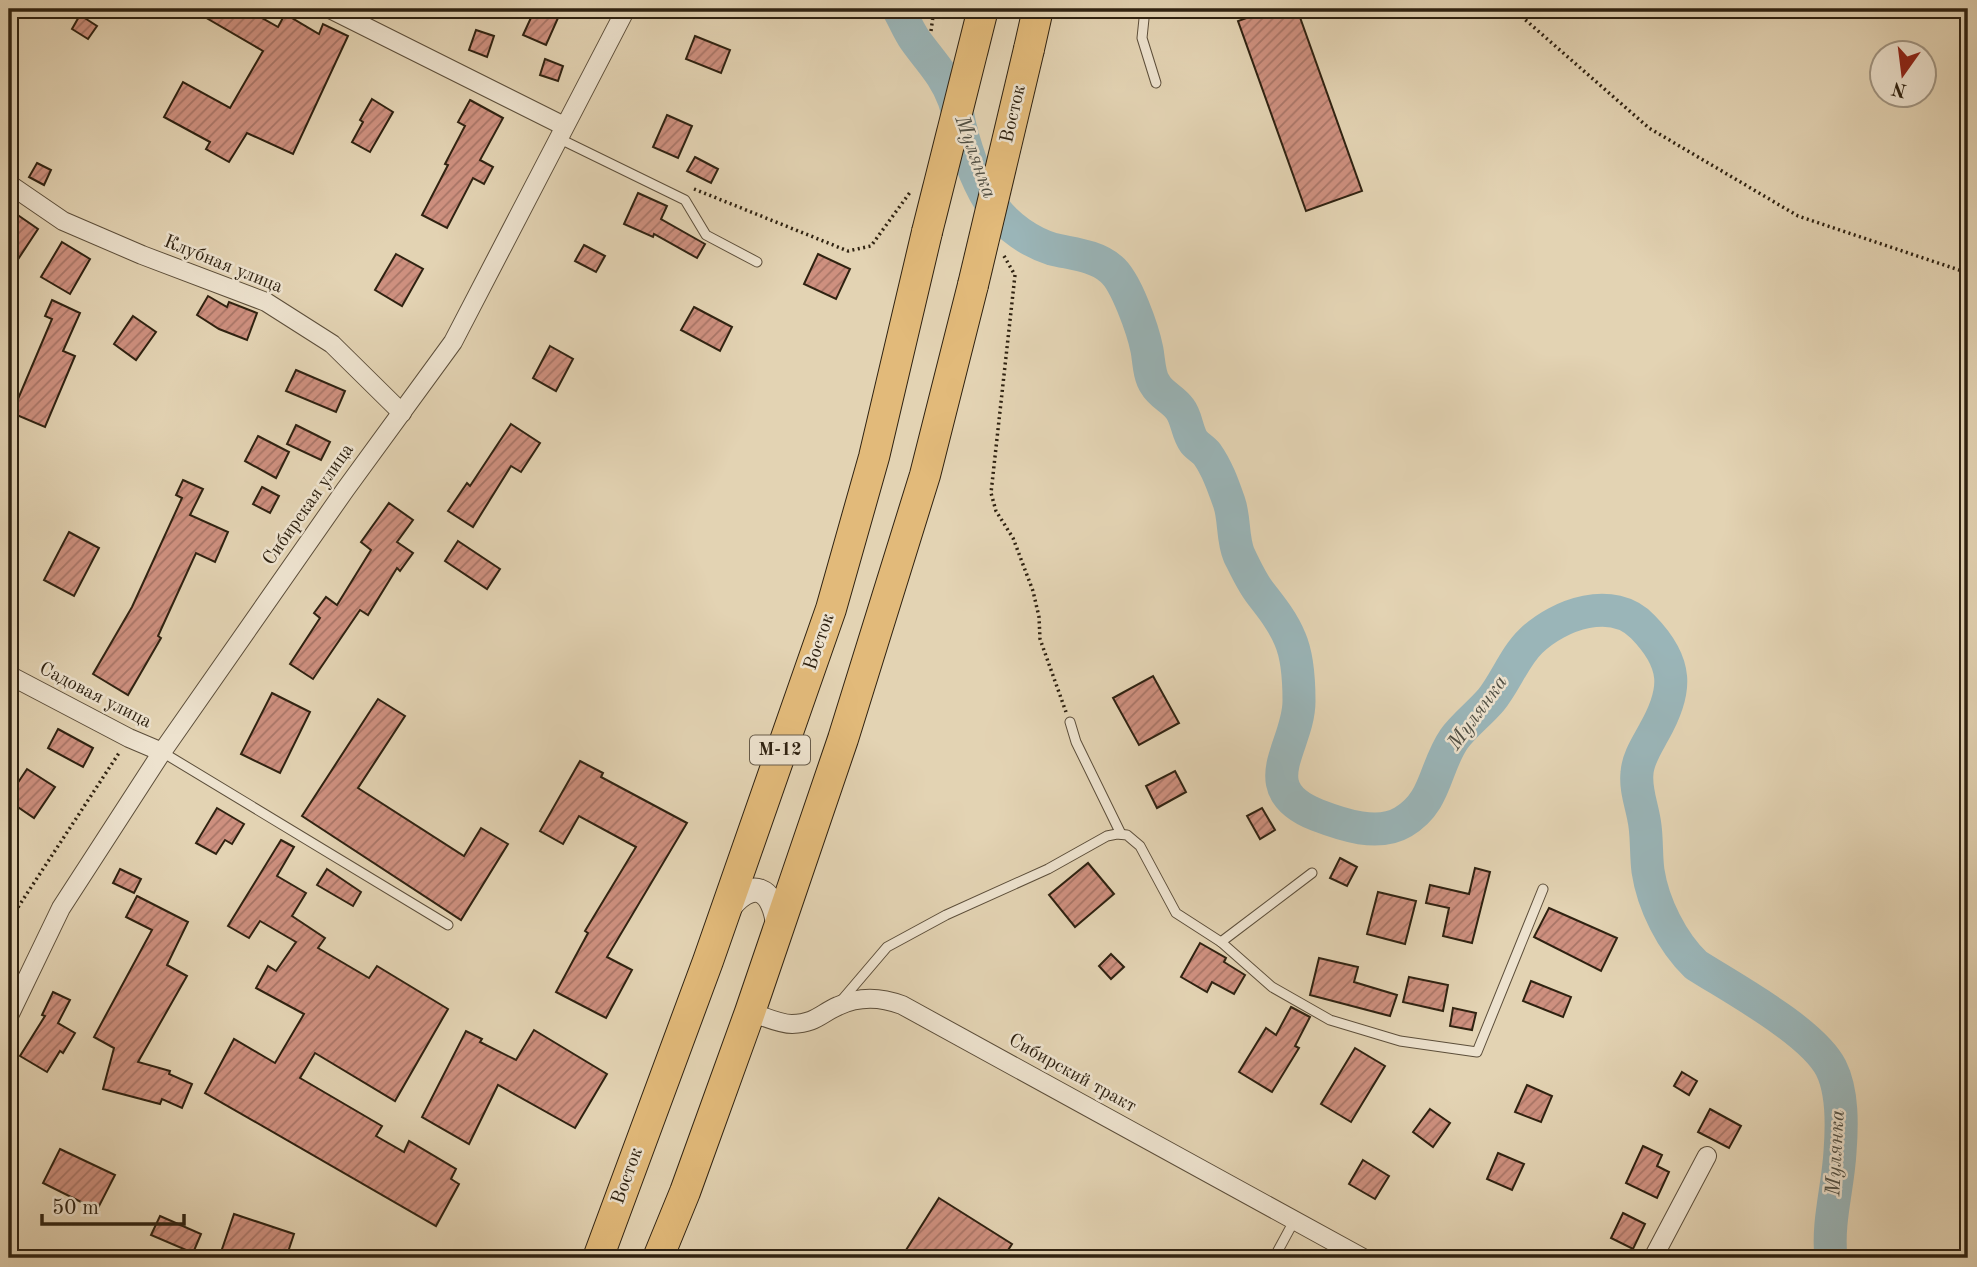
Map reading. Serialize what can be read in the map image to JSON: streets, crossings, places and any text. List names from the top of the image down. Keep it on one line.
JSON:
{"streets":{"highway":["Восток","М-12"],"street":["Клубная улица","Сибирская улица","Садовая улица","Сибирский тракт"]},"crossings":[["Восток","Сибирский тракт"],["Клубная улица","Сибирская улица"],["Сибирская улица","Садовая улица"]],"water":["Мулянка"],"scale_bar":"50 m","north":"bottom"}
